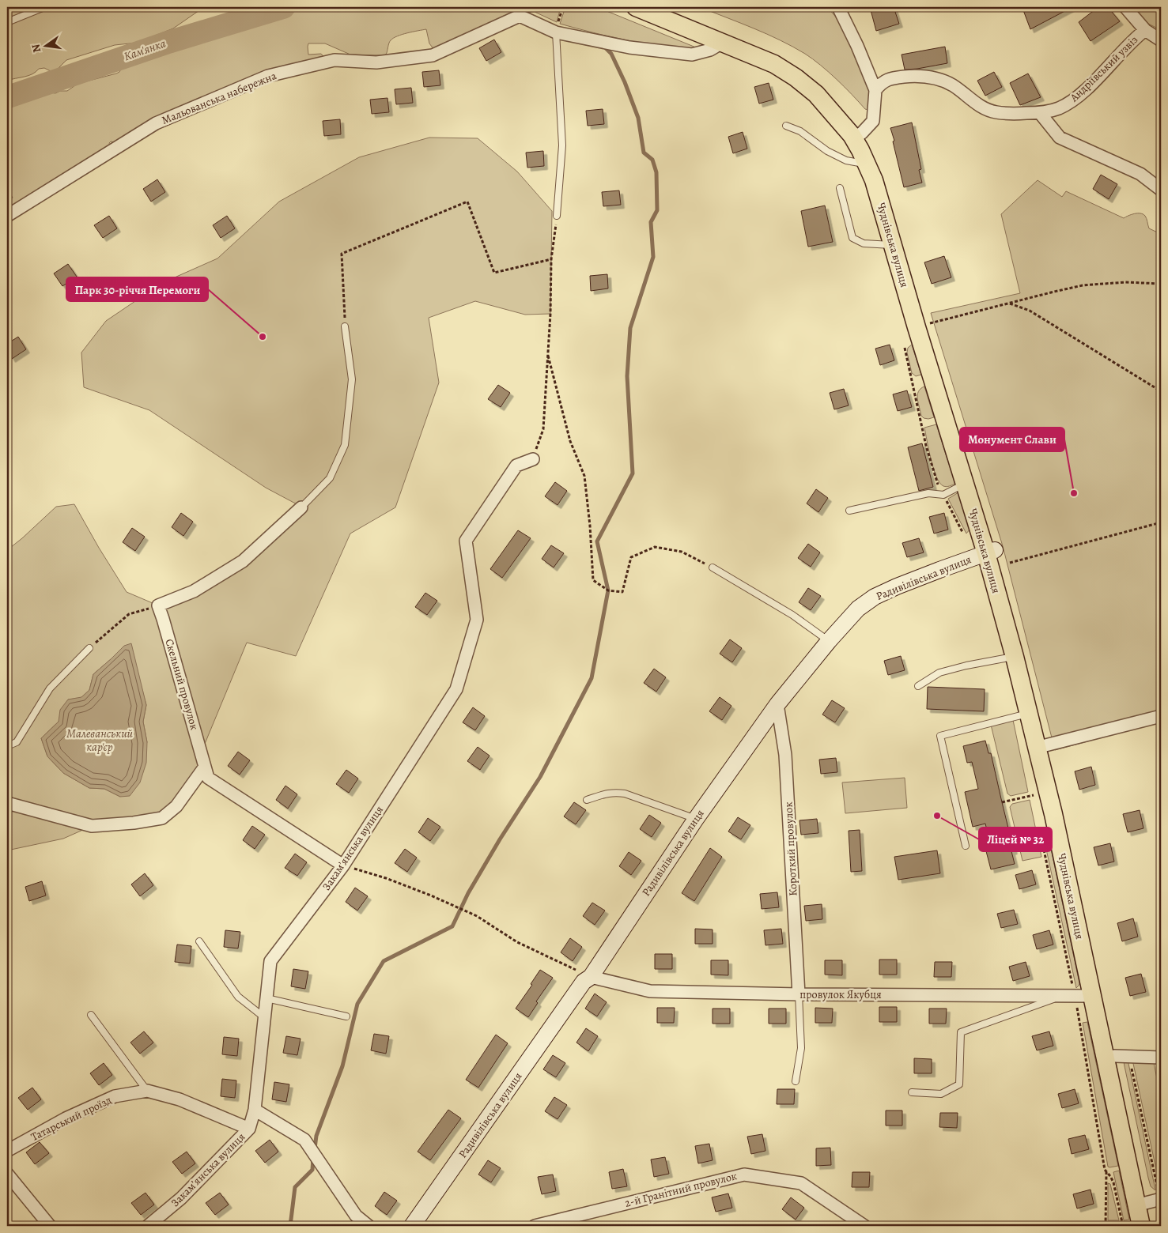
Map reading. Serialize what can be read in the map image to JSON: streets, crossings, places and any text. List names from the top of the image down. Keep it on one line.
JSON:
{"streets":{"main road":["Чуднівська вулиця"],"street":["Андріївський узвіз","Мальованська набережна","Радивілівська вулиця","Скельний провулок","Закамʼянська вулиця","Короткий провулок","провулок Якубця","Татарський проїзд","2-й Гранітний провулок"]},"crossings":[["Мальованська набережна","Чуднівська вулиця"],["Чуднівська вулиця","Радивілівська вулиця"],["Чуднівська вулиця","провулок Якубця"],["Радивілівська вулиця","Короткий провулок"],["Радивілівська вулиця","провулок Якубця"],["Скельний провулок","Закамʼянська вулиця"],["Закамʼянська вулиця","Татарський проїзд"],["Короткий провулок","провулок Якубця"]],"water":["Кам'янка","Малеванський кар'єр"],"places":["Парк 30-річчя Перемоги","Монумент Слави","Ліцей № 32"],"north":"left"}
